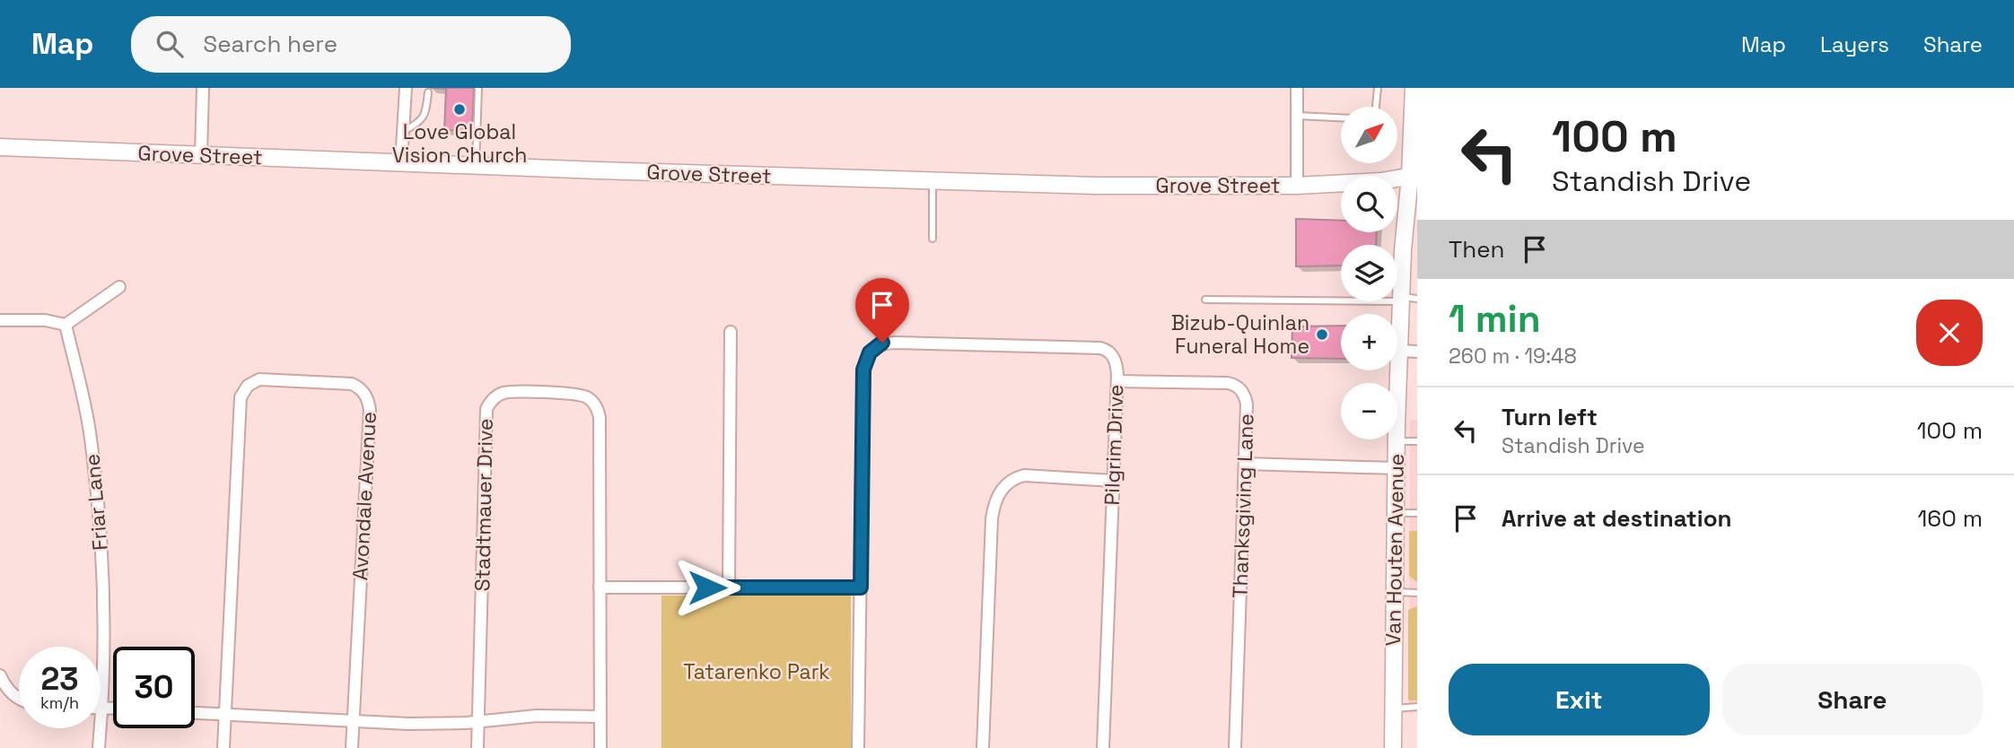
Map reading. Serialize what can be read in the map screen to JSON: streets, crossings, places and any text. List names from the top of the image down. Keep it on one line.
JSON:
{"streets":{"street":["Grove Street","Pilgrim Drive","Avondale Avenue","Friar Lane","Stadtmauer Drive","Thanksgiving Lane","Van Houten Avenue"]},"crossings":[["Grove Street","Van Houten Avenue"],["Pilgrim Drive","Thanksgiving Lane"]],"parks":["Tatarenko Park"],"places":["Love Global Vision Church","Bizub-Quinlan Funeral Home"],"north":"top right","page":{"header":"Map","search":"Search here","nav":["Map","Layers","Share"],"turn":["100 m","Standish Drive"],"map_buttons":["+","−"],"then":"Then","heading":["1 min","260 m · 19:48"],"list":[{"name":"Turn left","note":"Standish Drive","value":"100 m"},{"name":"Arrive at destination","value":"160 m"}],"speed":"23 km/h","limit":"30","buttons":["Exit","Share"]}}
